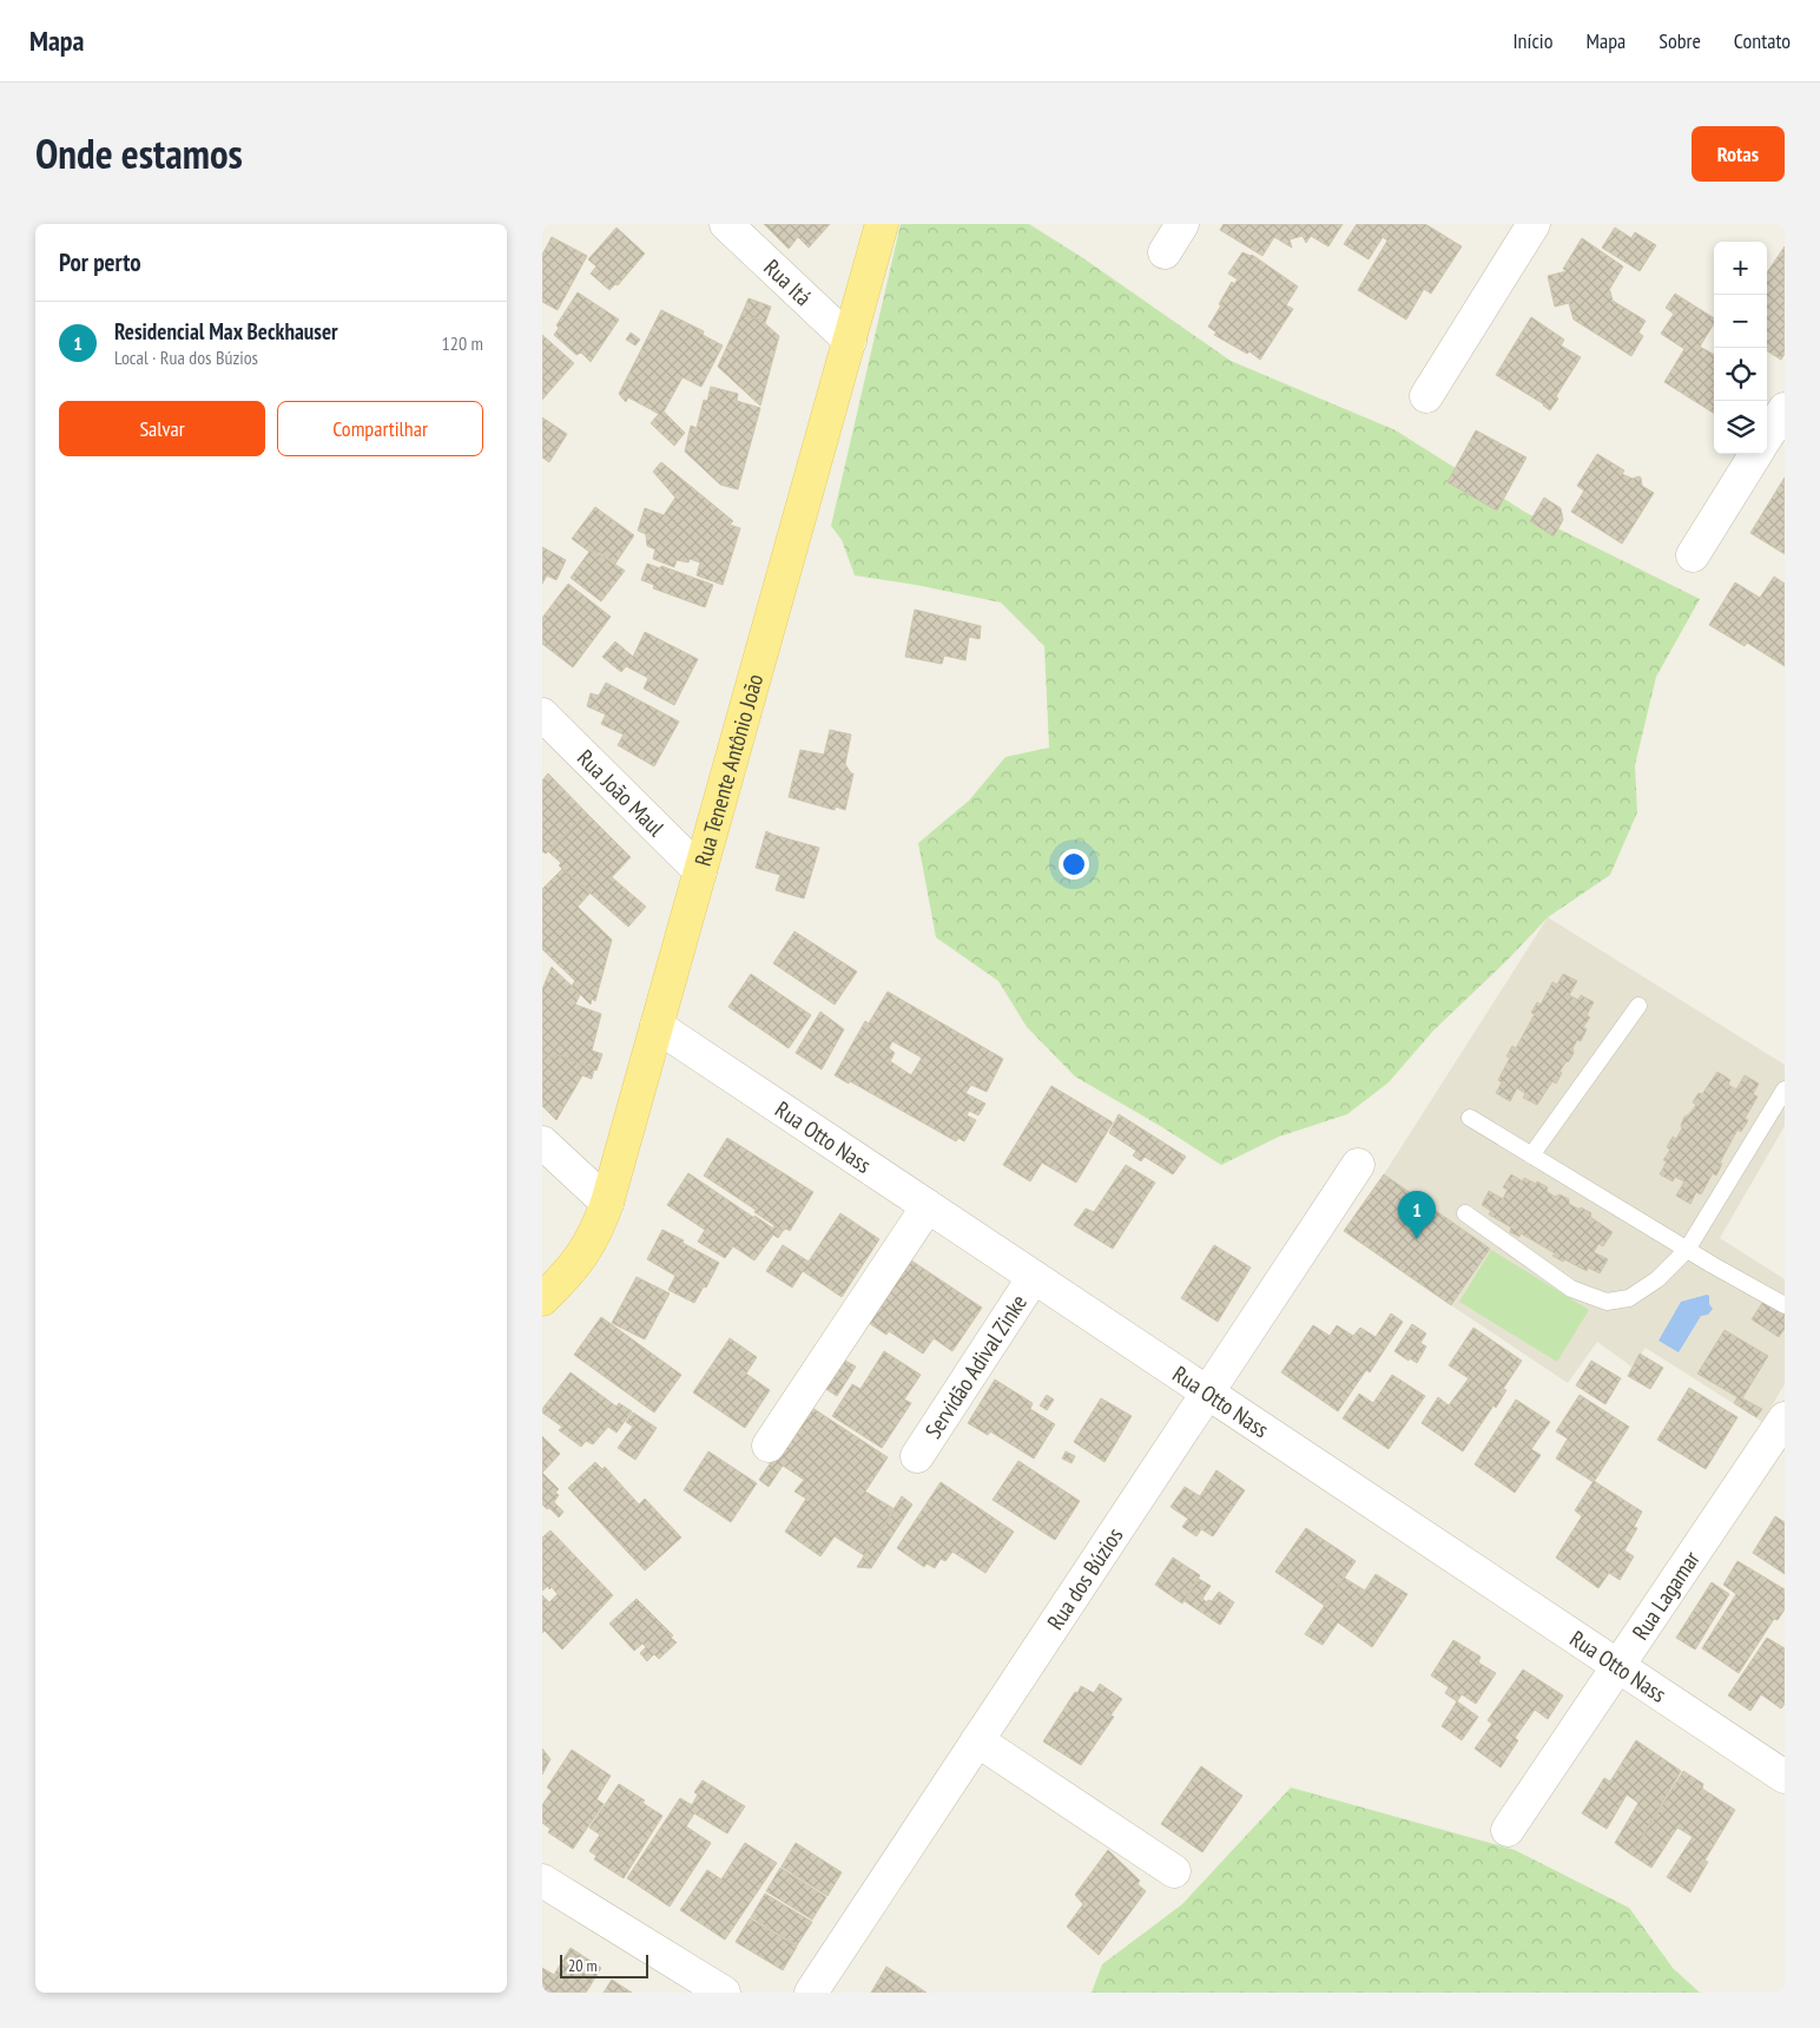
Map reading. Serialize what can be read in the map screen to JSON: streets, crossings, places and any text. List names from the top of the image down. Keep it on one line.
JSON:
{"streets":{"main road":["Rua Tenente Antônio João"],"street":["Rua Itá","Rua João Maul","Rua Otto Nass","Servidão Adival Zinke","Rua dos Búzios","Rua Lagamar"]},"crossings":[["Rua Itá","Rua Tenente Antônio João"],["Rua Tenente Antônio João","Rua João Maul"],["Rua Tenente Antônio João","Rua Otto Nass"],["Rua Otto Nass","Servidão Adival Zinke"],["Rua Otto Nass","Rua dos Búzios"],["Rua Otto Nass","Rua Lagamar"]],"scale_bar":"20 m","page":{"header":"Mapa","nav":["Início","Mapa","Sobre","Contato"],"title":"Onde estamos","buttons":["Rotas",["Salvar","Compartilhar"]],"heading":"Por perto","map_buttons":["+","−"],"list":[{"mark":"1","name":"Residencial Max Beckhauser","note":"Local · Rua dos Búzios","value":"120 m"}],"pins":"1","scale":"20 m"}}
